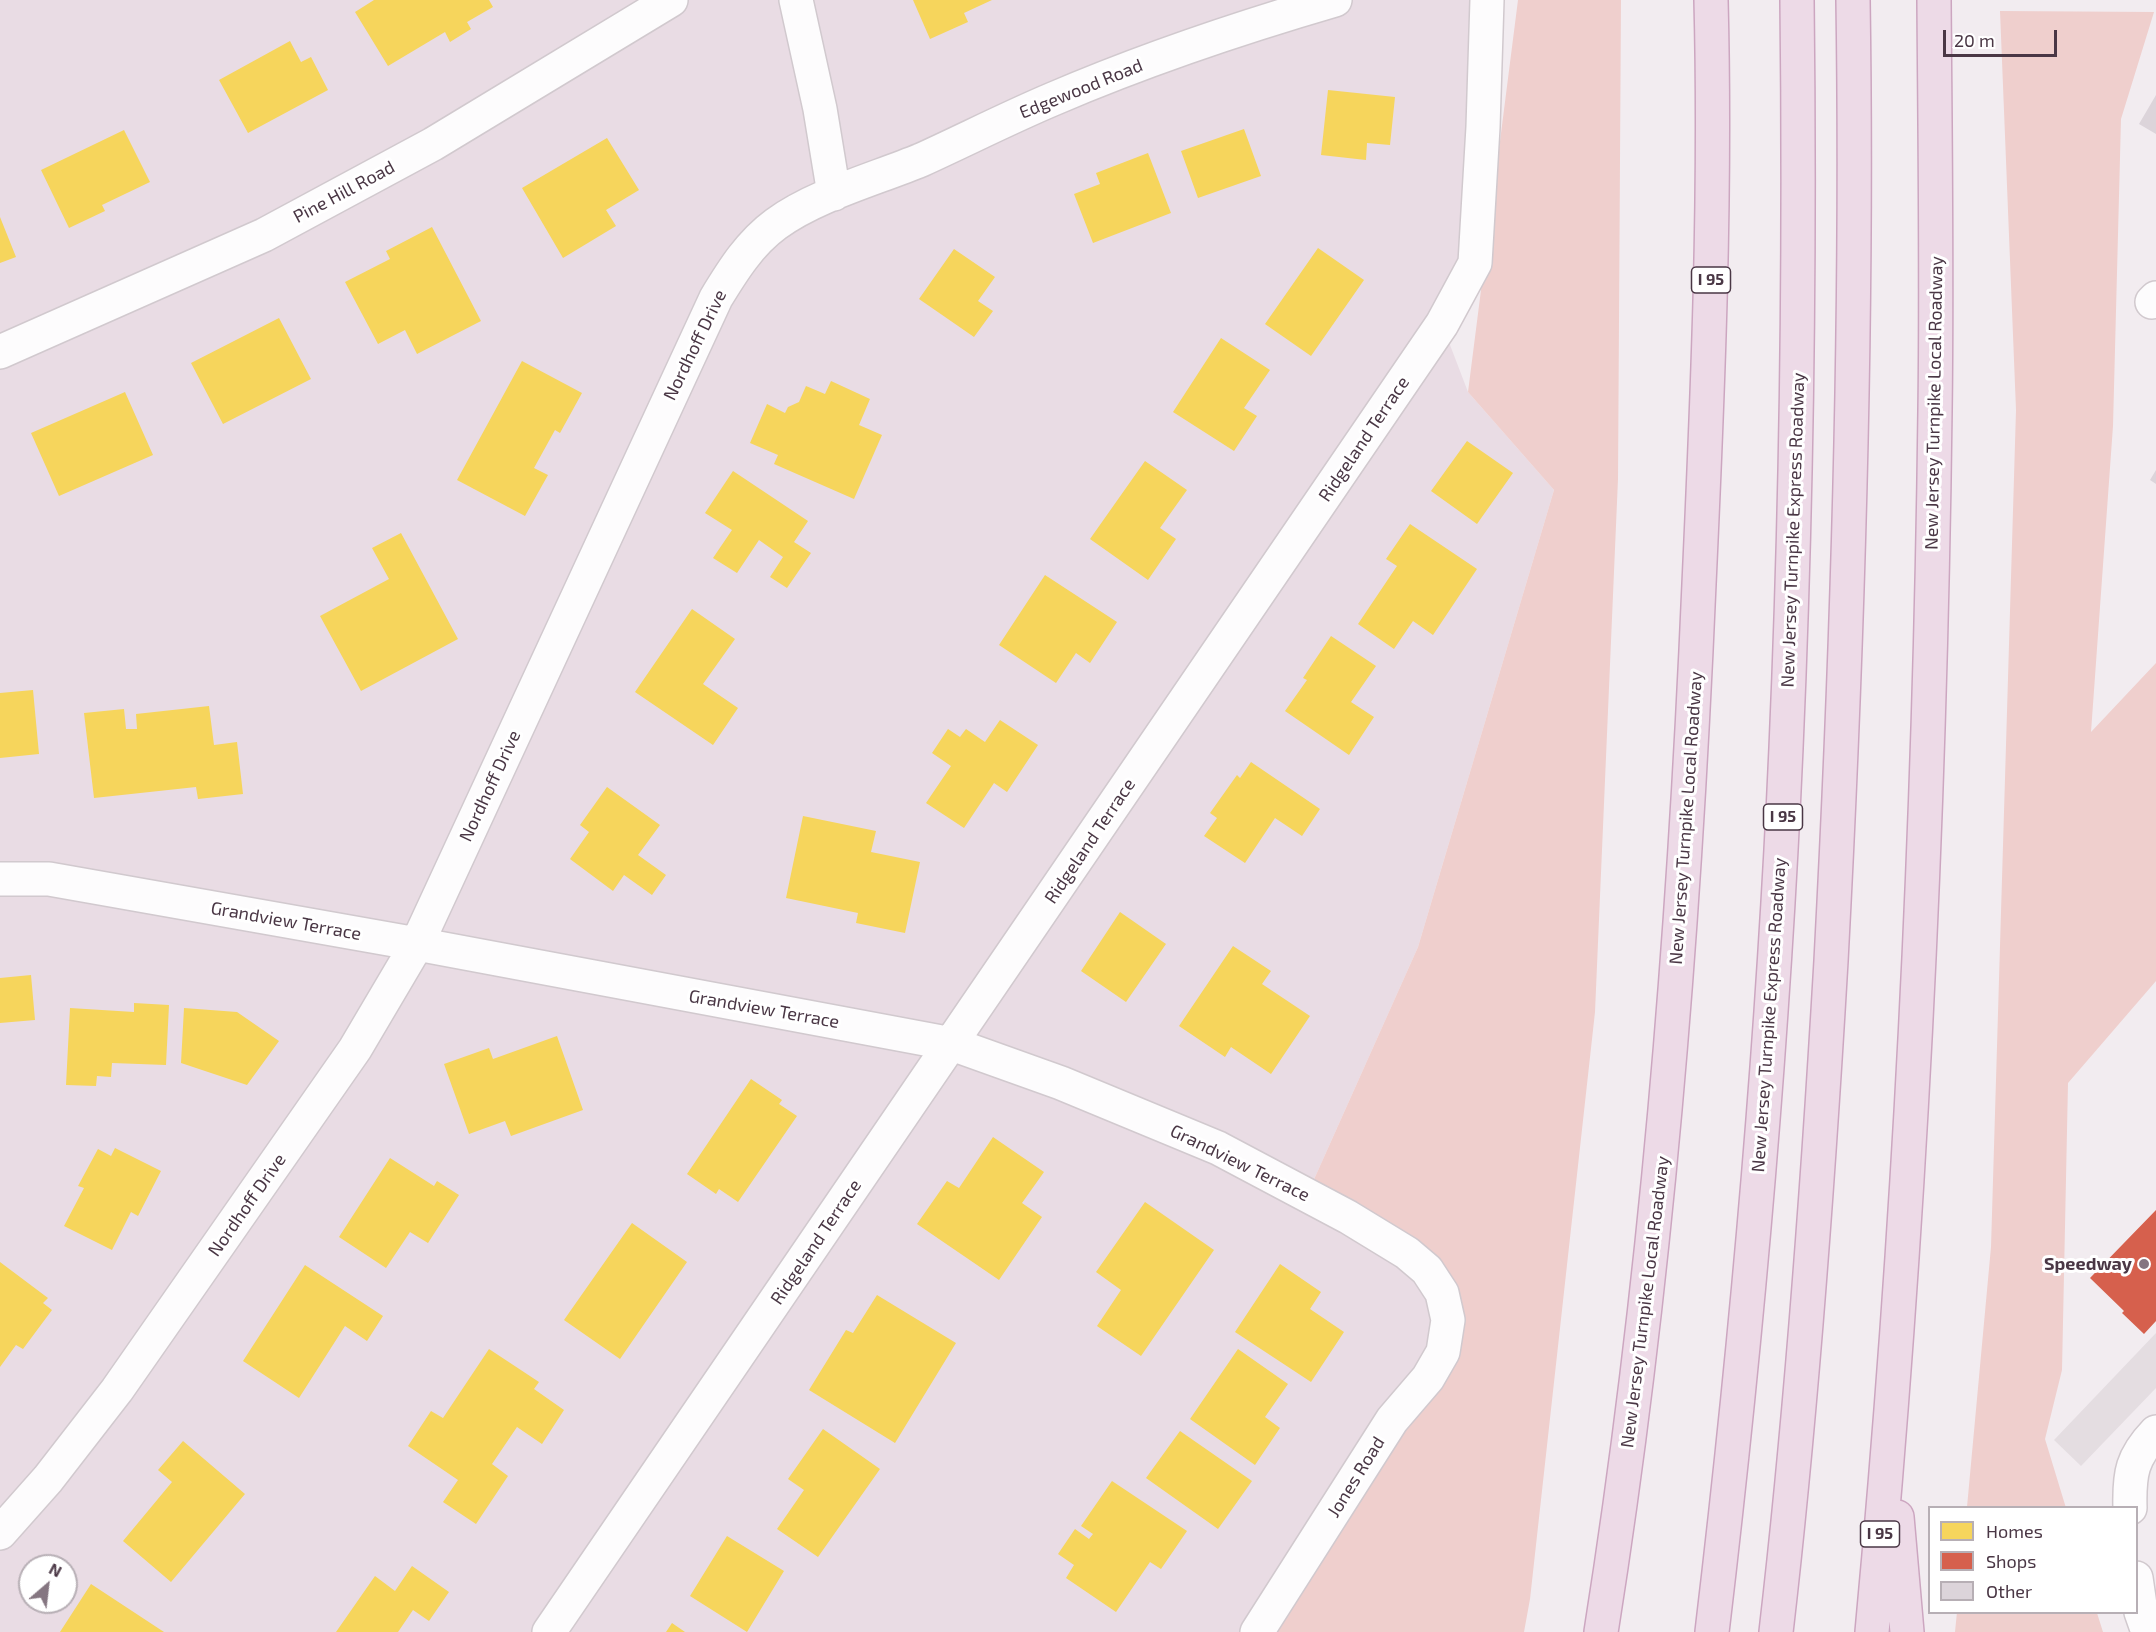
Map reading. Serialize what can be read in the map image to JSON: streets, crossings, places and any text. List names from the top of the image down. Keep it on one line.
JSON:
{"streets":{"highway":["I 95","New Jersey Turnpike Local Roadway","New Jersey Turnpike Express Roadway"],"street":["Edgewood Road","Pine Hill Road","Nordhoff Drive","Ridgeland Terrace","Grandview Terrace","Jones Road"]},"crossings":[["Edgewood Road","Nordhoff Drive"],["Nordhoff Drive","Grandview Terrace"],["Ridgeland Terrace","Grandview Terrace"],["Grandview Terrace","Jones Road"]],"places":["Speedway"],"legend":["Homes","Shops","Other"],"scale_bar":"20 m","north":"top right"}
